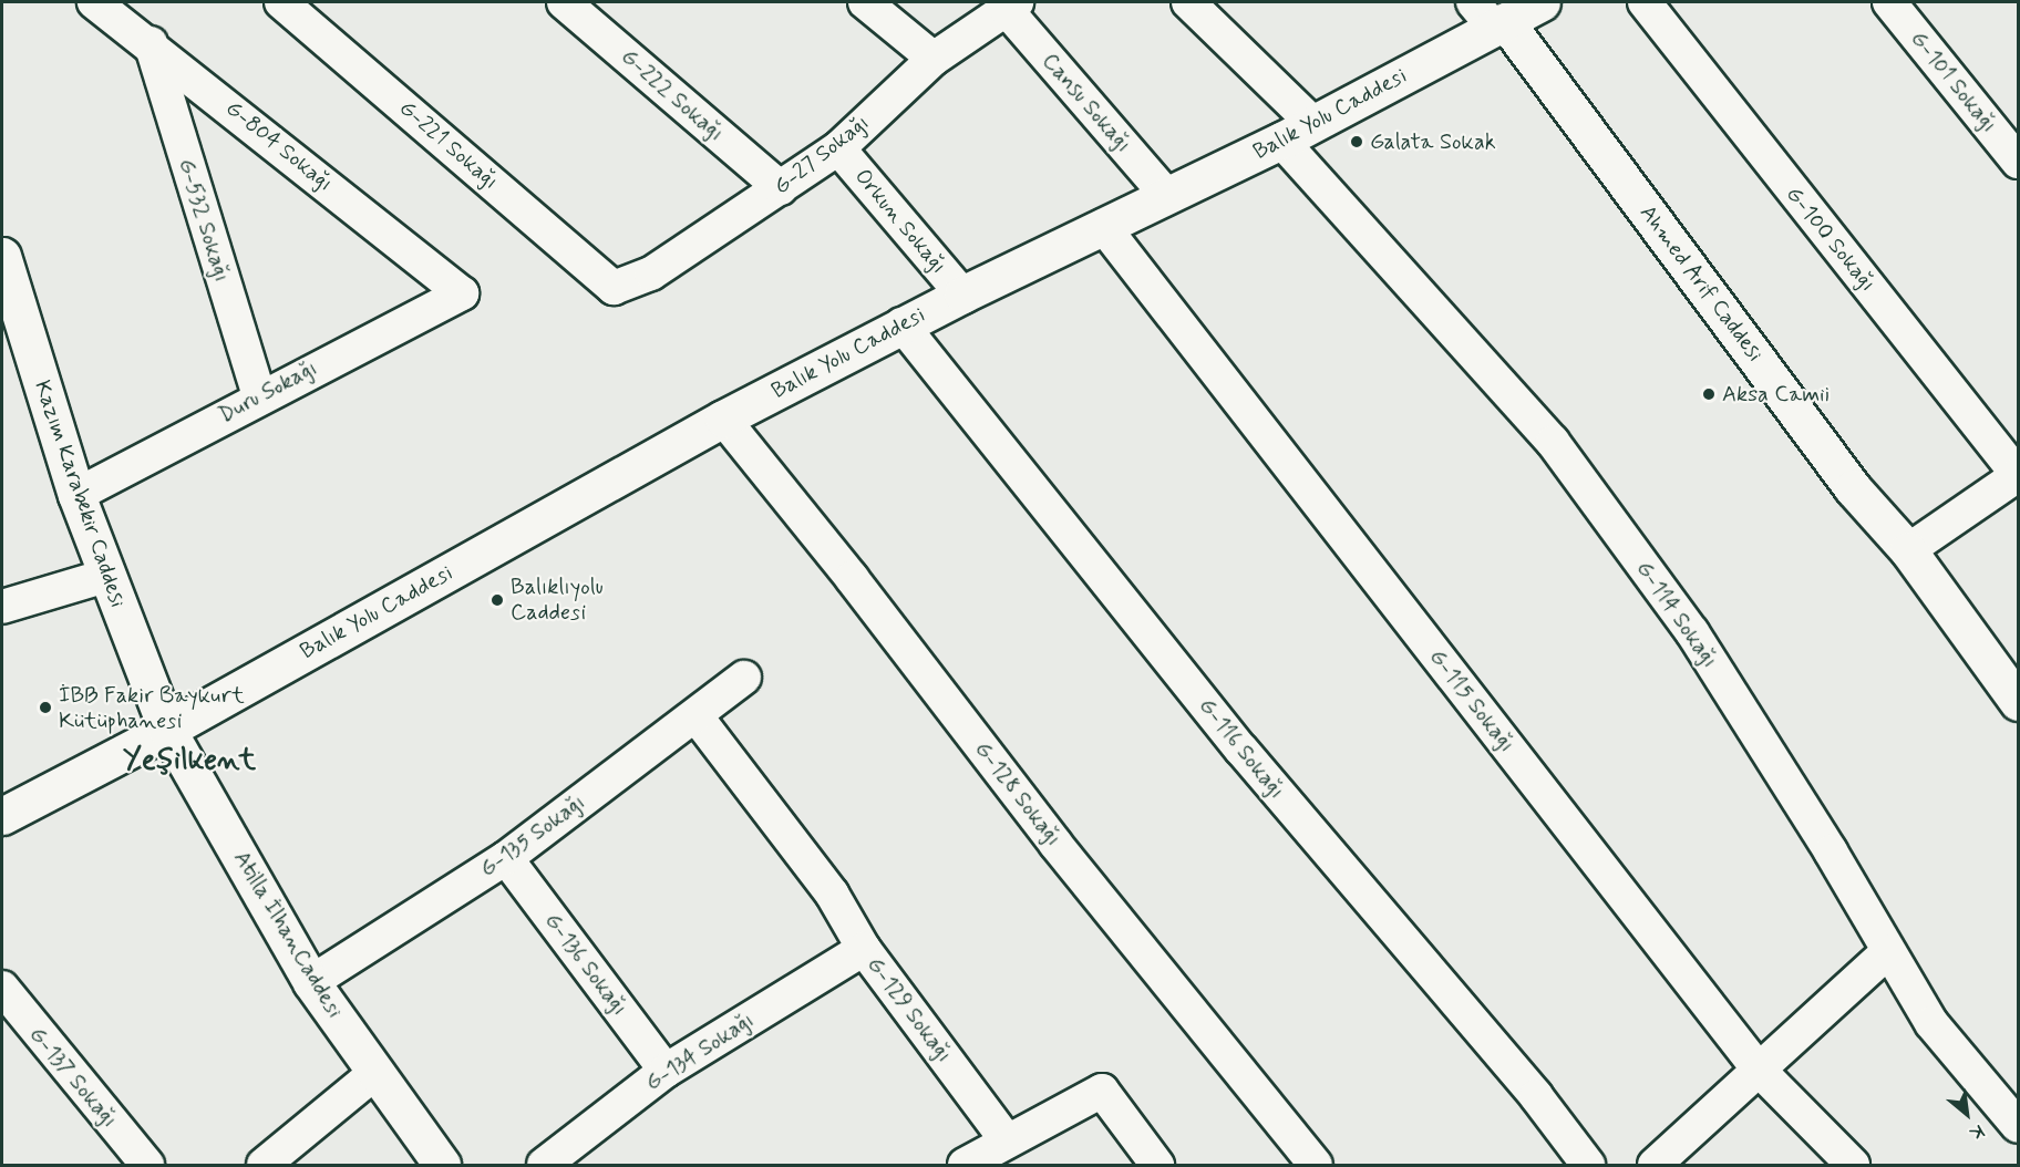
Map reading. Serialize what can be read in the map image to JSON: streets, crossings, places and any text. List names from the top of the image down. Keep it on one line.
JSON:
{"streets":{"main road":["Balık Yolu Caddesi","Ahmed Arif Caddesi","Kazım Karabekir Caddesi","Atilla İlhanCaddesi"],"street":["G-101 Sokağı","G-222 Sokağı","Cansu Sokağı","G-221 Sokağı","G-804 Sokağı","G-27 Sokağı","G-532 Sokağı","Orkun Sokağı","G-100 Sokağı","Duru Sokağı","G-114 Sokağı","G-115 Sokağı","G-116 Sokağı","G-128 Sokağı","G-135 Sokağı","G-136 Sokağı","G-129 Sokağı","G-134 Sokağı","G-137 Sokağı"]},"crossings":[["G-222 Sokağı","G-27 Sokağı"],["Cansu Sokağı","Balık Yolu Caddesi"],["Cansu Sokağı","G-27 Sokağı"],["Balık Yolu Caddesi","Orkun Sokağı"],["Balık Yolu Caddesi","Ahmed Arif Caddesi"],["Balık Yolu Caddesi","Kazım Karabekir Caddesi"],["Balık Yolu Caddesi","G-114 Sokağı"],["Balık Yolu Caddesi","G-115 Sokağı"],["Balık Yolu Caddesi","G-116 Sokağı"],["Balık Yolu Caddesi","G-128 Sokağı"],["Balık Yolu Caddesi","Atilla İlhanCaddesi"],["G-221 Sokağı","G-27 Sokağı"],["G-804 Sokağı","G-532 Sokağı"],["G-804 Sokağı","Duru Sokağı"],["G-27 Sokağı","Orkun Sokağı"],["G-532 Sokağı","Duru Sokağı"],["Duru Sokağı","Kazım Karabekir Caddesi"],["Kazım Karabekir Caddesi","Atilla İlhanCaddesi"],["G-135 Sokağı","Atilla İlhanCaddesi"],["G-135 Sokağı","G-136 Sokağı"],["G-135 Sokağı","G-129 Sokağı"],["G-136 Sokağı","G-134 Sokağı"],["G-129 Sokağı","G-134 Sokağı"]],"districts":["Yeşilkent"],"places":["Galata Sokak","Aksa Camii","Balıklıyolu Caddesi","İBB Fakir Baykurt Kütüphanesi"],"north":"bottom right"}
